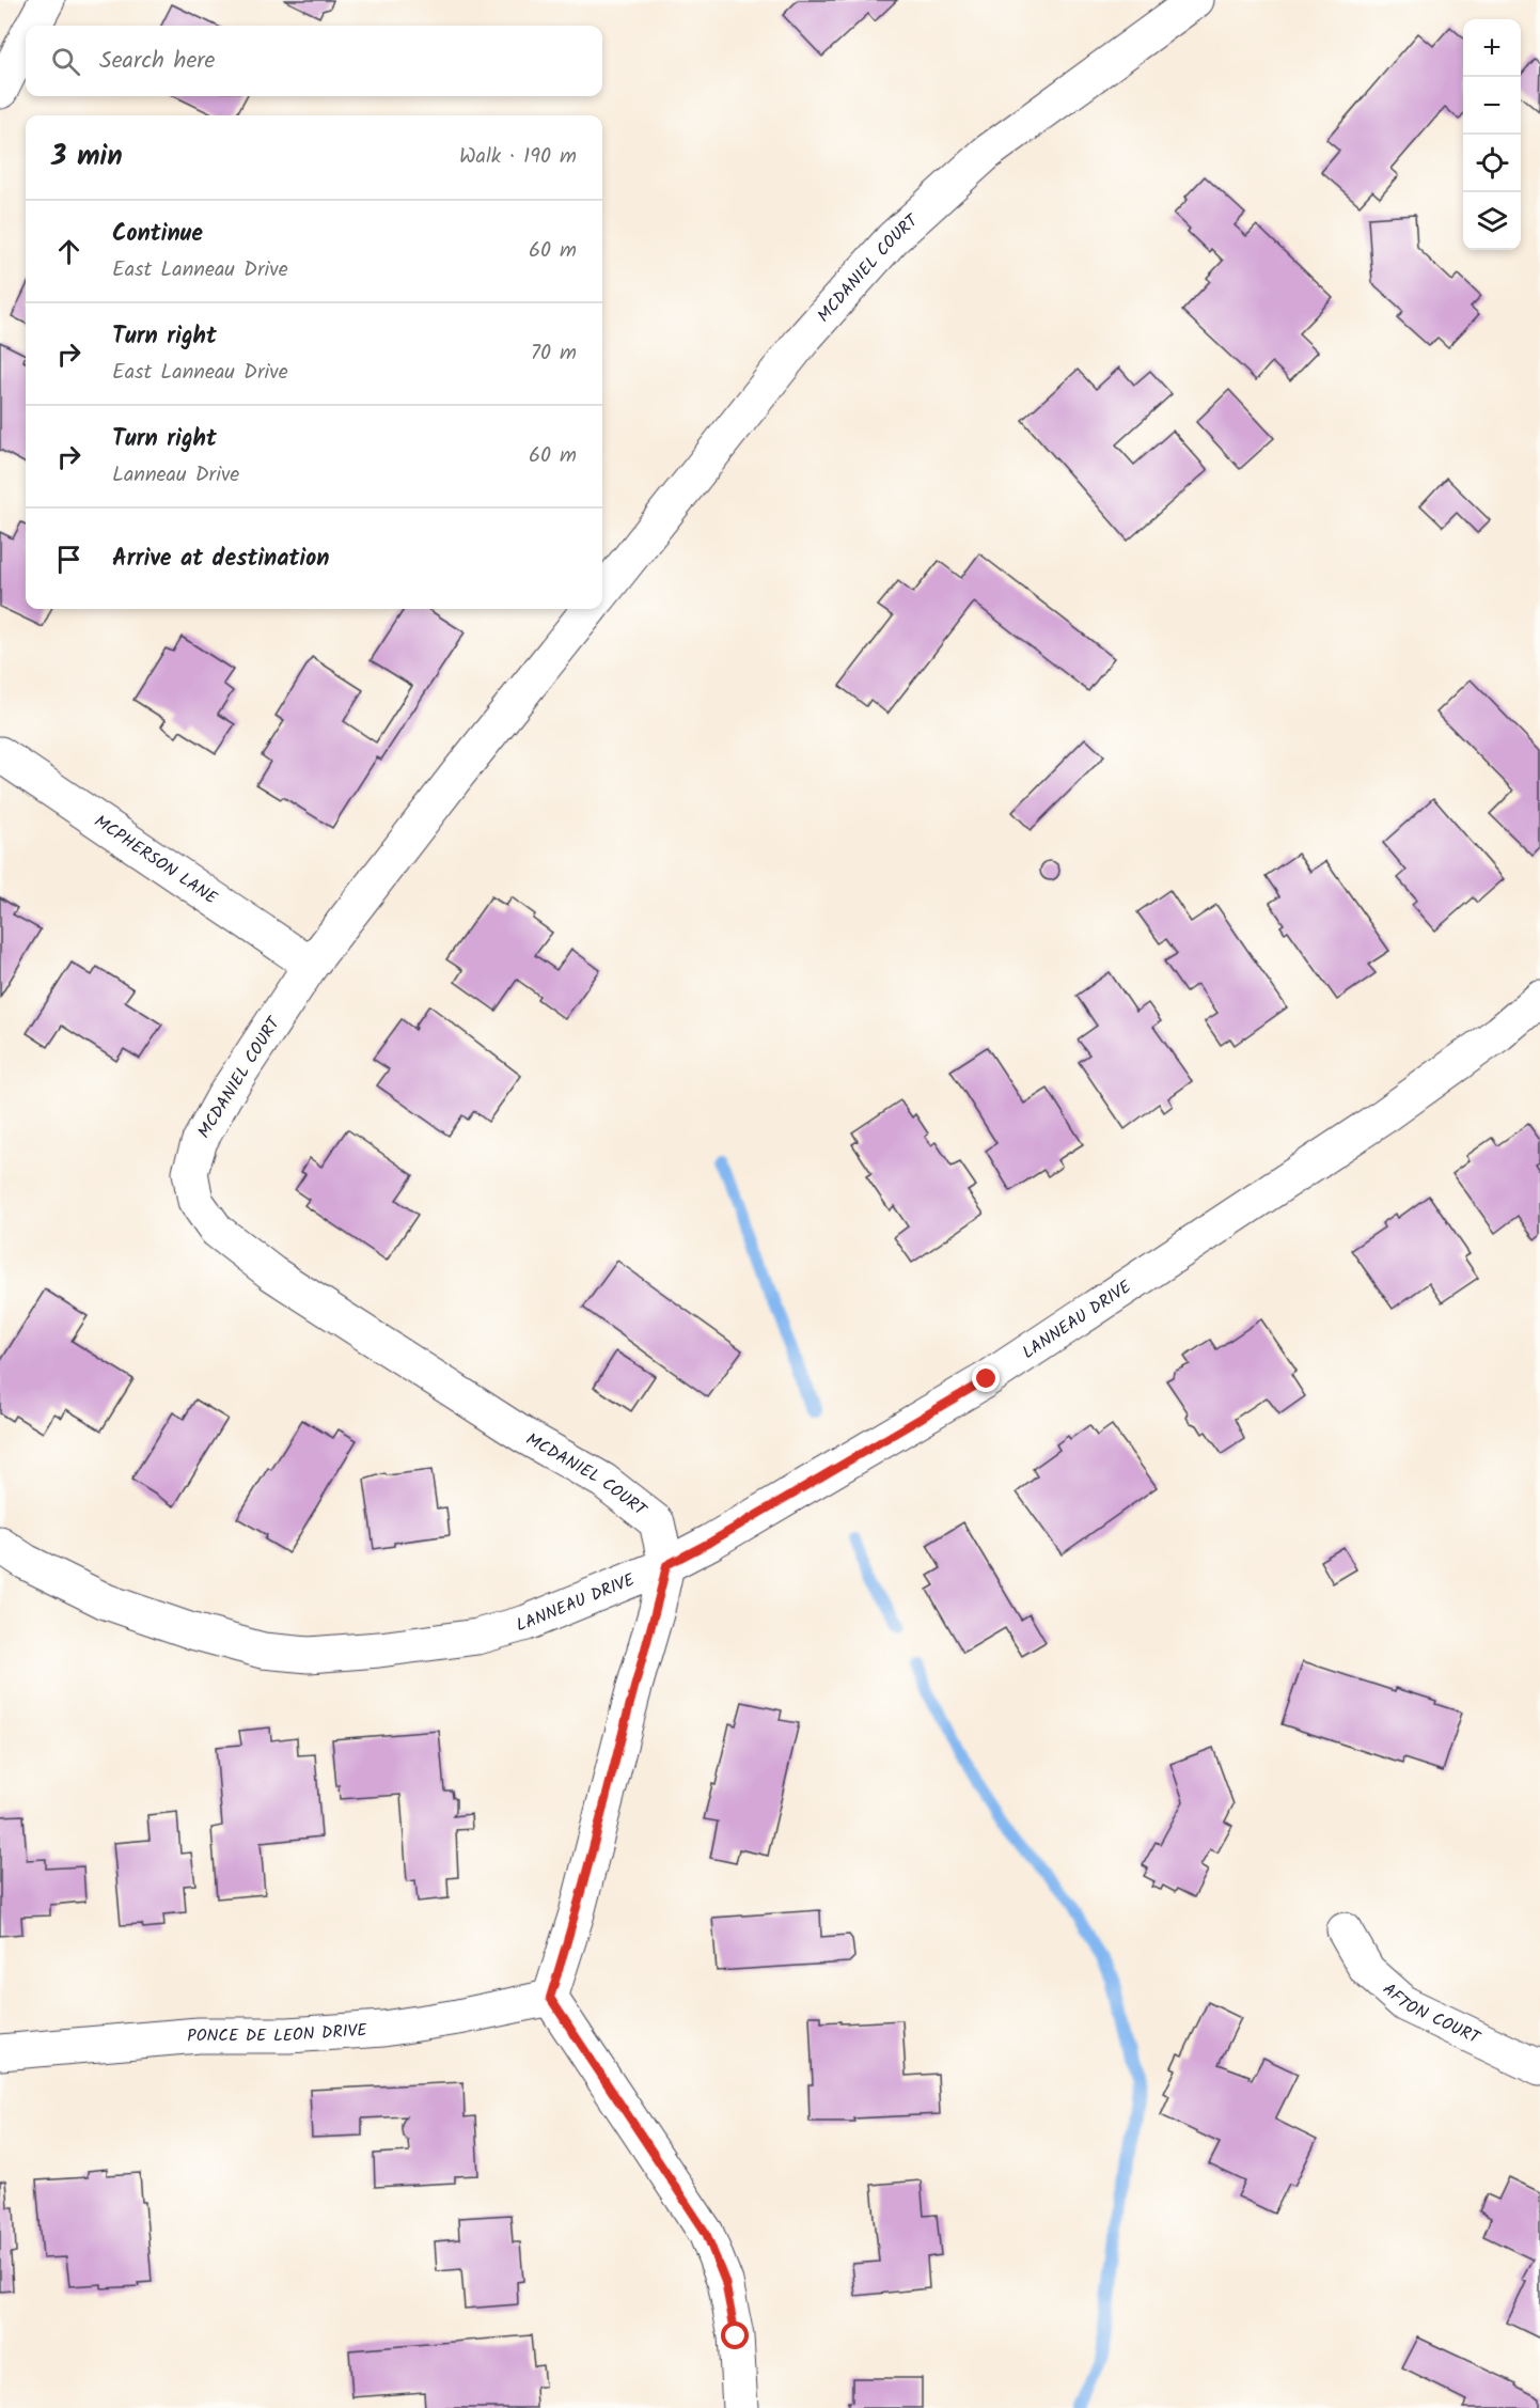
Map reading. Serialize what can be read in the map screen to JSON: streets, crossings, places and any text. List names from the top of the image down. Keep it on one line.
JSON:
{"streets":{"street":["MCDANIEL COURT","MCPHERSON LANE","LANNEAU DRIVE","AFTON COURT","PONCE DE LEON DRIVE"]},"crossings":[["MCDANIEL COURT","MCPHERSON LANE"],["MCDANIEL COURT","LANNEAU DRIVE"]],"page":{"map_buttons":["+","−"],"search":"Search here","heading":["3 min","Walk · 190 m"],"list":[["Continue","East Lanneau Drive","60 m"],["Turn right","East Lanneau Drive","70 m"],["Turn right","Lanneau Drive","60 m"],"Arrive at destination"]}}
